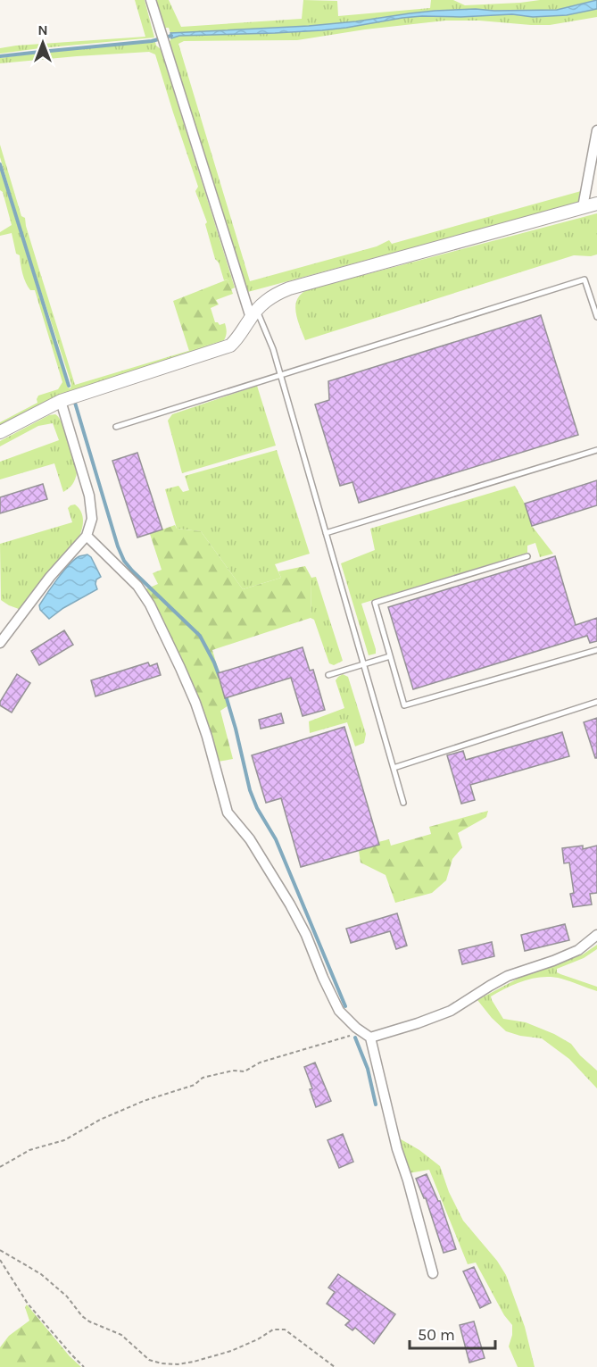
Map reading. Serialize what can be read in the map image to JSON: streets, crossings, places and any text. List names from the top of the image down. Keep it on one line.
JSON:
{"scale_bar":"50 m","north":"top"}
